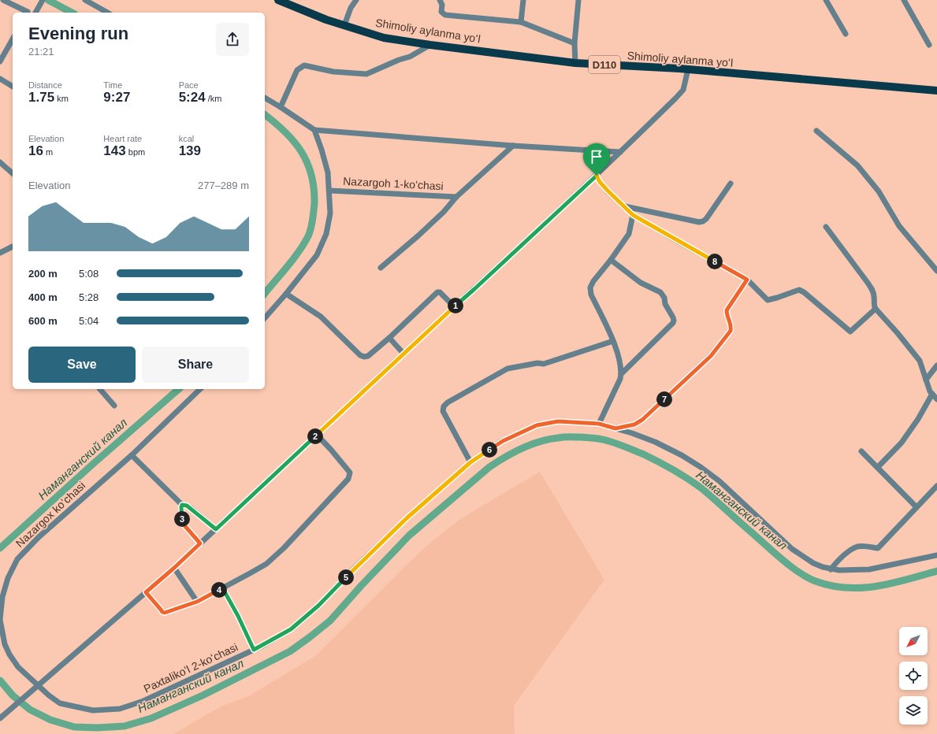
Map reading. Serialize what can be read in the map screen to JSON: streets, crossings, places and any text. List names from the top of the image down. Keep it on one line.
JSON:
{"streets":{"main road":["Shimoliy aylanma yoʻl","D110"],"street":["Nazargoh 1-koʻchasi","Nazargox koʻchasi","Paxtalikoʻl 2-koʻchasi"]},"crossings":[["Nazargox koʻchasi","Paxtalikoʻl 2-koʻchasi"]],"water":["Наманганский канал"],"north":"bottom left","page":{"heading":["Evening run","21:21"],"stats":[["Distance","1.75 km"],["Time","9:27"],["Pace","5:24 /km"],["Elevation","16 m"],["Heart rate","143 bpm"],["kcal","139"]],"chart":["Elevation","277–289 m"],"pins":["8","1","7","2","6","3","5","4"],"list":[{"name":"200 m","note":"5:08"},{"name":"400 m","note":"5:28"},{"name":"600 m","note":"5:04"}],"buttons":["Save","Share"]}}
